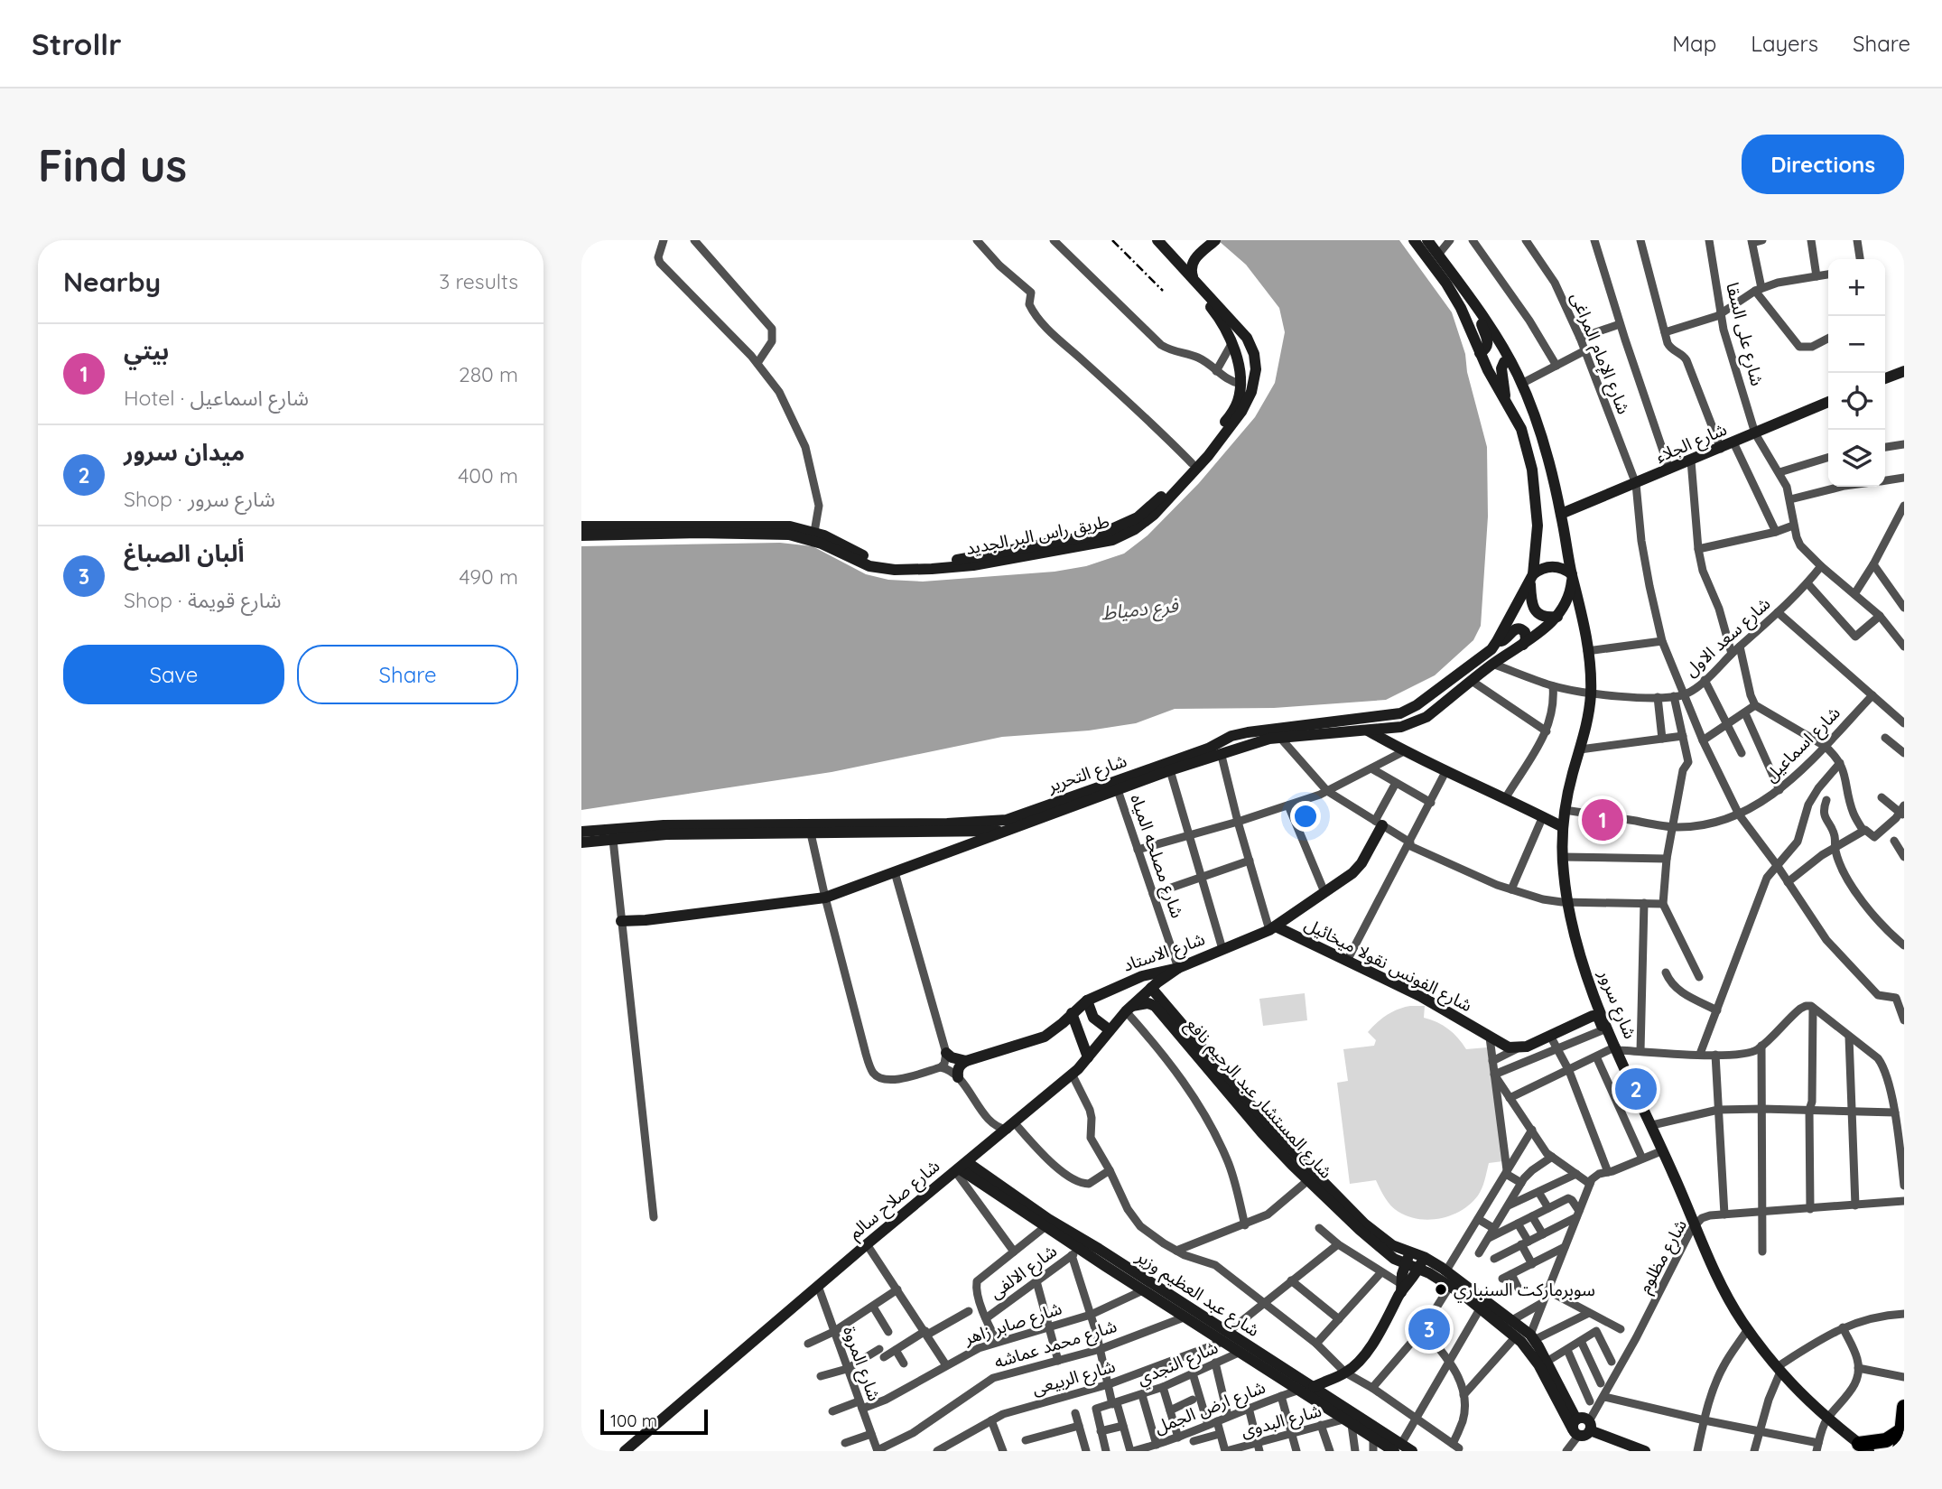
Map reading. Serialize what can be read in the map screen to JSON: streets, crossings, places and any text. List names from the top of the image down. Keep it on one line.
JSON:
{"streets":{"street":["شارع على السقا","شارع الإمام المراغى","شارع الجلاء","طريق راس البر الجديد","شارع سعد الاول","شارع اسماعيل","شارع التحرير","شارع مصلحه المياه","شارع الاستاد","شارع الفونس نقولا ميخائيل","شارع سرور","شارع المستشار عبد الرحيم نافع","شارع صلاح سالم","شارع مظلوم","شارع الالفى","شارع عبد العظيم وزير","شارع صابر زاهر","شارع محمد عماشه","شارع النجدي","شارع المروة","شارع الربيعى","شارع ارض الجمل","شارع البدوى"]},"crossings":[["شارع على السقا","شارع الجلاء"],["شارع الإمام المراغى","شارع الجلاء"],["شارع الإمام المراغى","شارع سعد الاول"],["شارع الإمام المراغى","شارع اسماعيل"],["شارع الجلاء","شارع سرور"],["شارع سعد الاول","شارع التحرير"],["شارع سعد الاول","شارع سرور"],["شارع اسماعيل","شارع سرور"],["شارع التحرير","شارع مصلحه المياه"],["شارع التحرير","شارع سرور"],["شارع مصلحه المياه","شارع الاستاد"],["شارع مصلحه المياه","شارع صلاح سالم"],["شارع الاستاد","شارع الفونس نقولا ميخائيل"],["شارع الاستاد","شارع صلاح سالم"],["شارع سرور","شارع مظلوم"],["شارع المستشار عبد الرحيم نافع","شارع صلاح سالم"],["شارع المستشار عبد الرحيم نافع","شارع مظلوم"],["شارع صلاح سالم","شارع عبد العظيم وزير"],["شارع صلاح سالم","شارع المروة"],["شارع الالفى","شارع عبد العظيم وزير"],["شارع عبد العظيم وزير","شارع صابر زاهر"],["شارع عبد العظيم وزير","شارع محمد عماشه"],["شارع عبد العظيم وزير","شارع النجدي"],["شارع عبد العظيم وزير","شارع الربيعى"],["شارع عبد العظيم وزير","شارع ارض الجمل"],["شارع عبد العظيم وزير","شارع البدوى"],["شارع صابر زاهر","شارع المروة"],["شارع محمد عماشه","شارع المروة"]],"water":["فرع دمياط"],"places":["سوبرماركت السنباري"],"scale_bar":"100 m","page":{"header":"Strollr","nav":["Map","Layers","Share"],"buttons":["Directions",["Save","Share"]],"title":"Find us","heading":["Nearby","3 results"],"map_buttons":["+","−"],"list":[{"mark":"1","name":"بيتي","note":"Hotel · شارع اسماعيل","value":"280 m"},{"mark":"2","name":"ميدان سرور","note":"Shop · شارع سرور","value":"400 m"},{"mark":"3","name":"ألبان الصباغ","note":"Shop · شارع قويمة","value":"490 m"}],"pins":["1","2","3"],"scale":"100 m"}}
